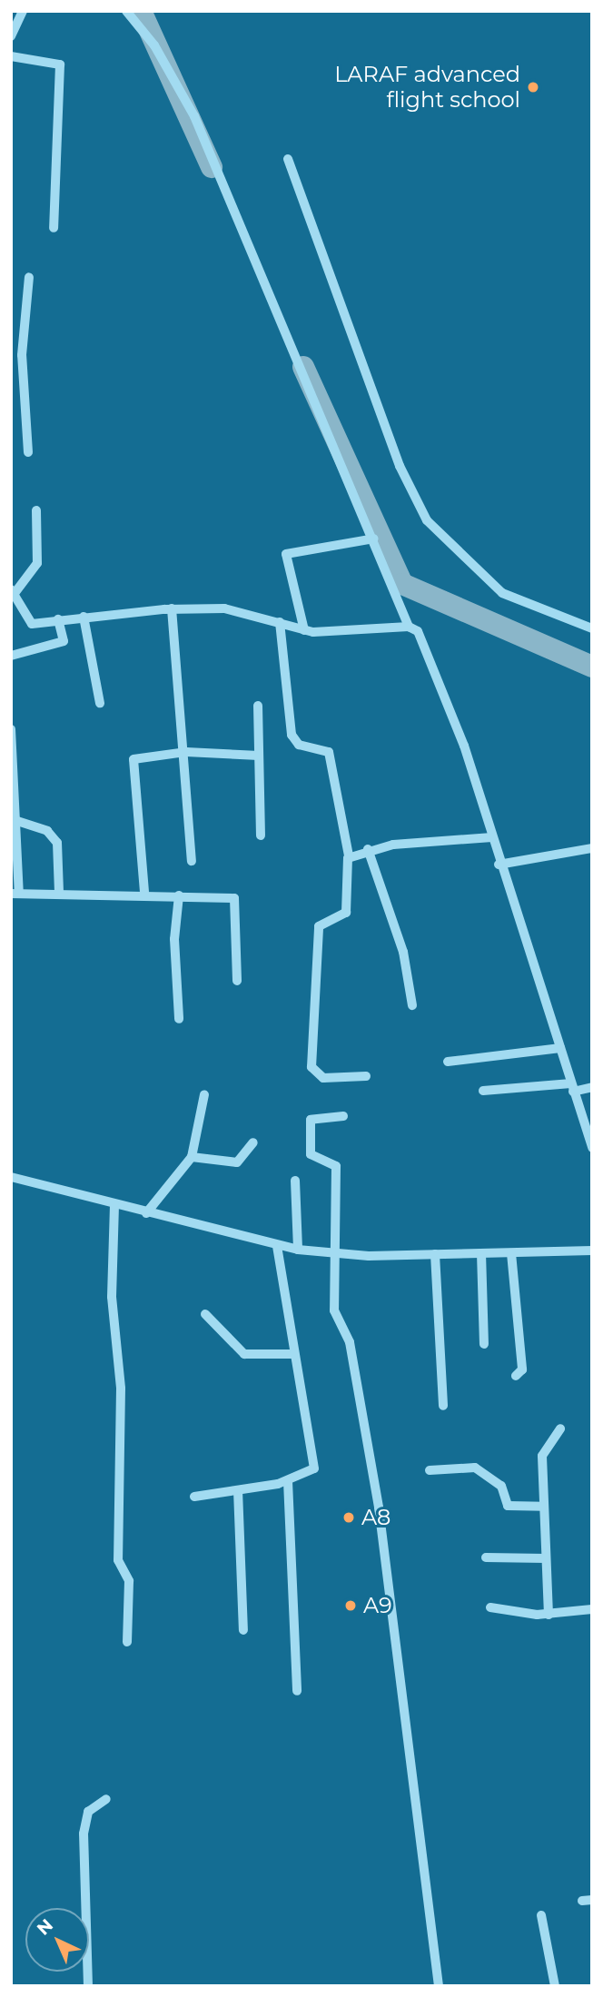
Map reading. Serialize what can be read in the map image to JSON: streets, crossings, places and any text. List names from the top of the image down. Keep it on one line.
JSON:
{"places":["LARAF advanced flight school","A8","A9"],"north":"top left"}
